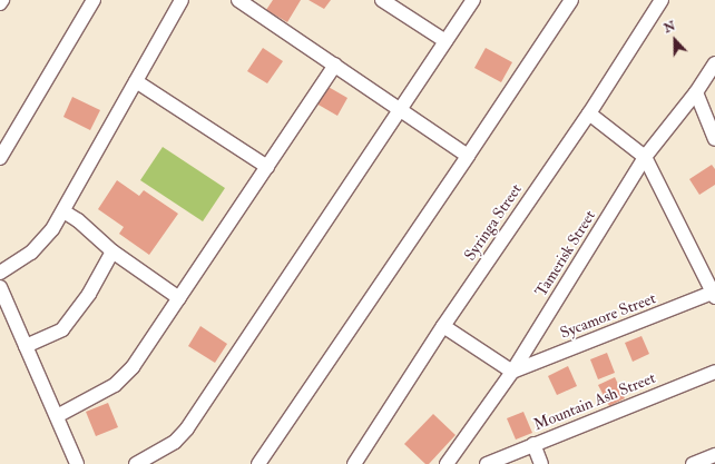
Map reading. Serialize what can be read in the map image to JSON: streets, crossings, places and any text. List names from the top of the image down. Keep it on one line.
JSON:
{"streets":{"street":["Syringa Street","Tamerisk Street","Sycamore Street","Mountain Ash Street"]},"crossings":[["Tamerisk Street","Sycamore Street"]],"north":"top"}
